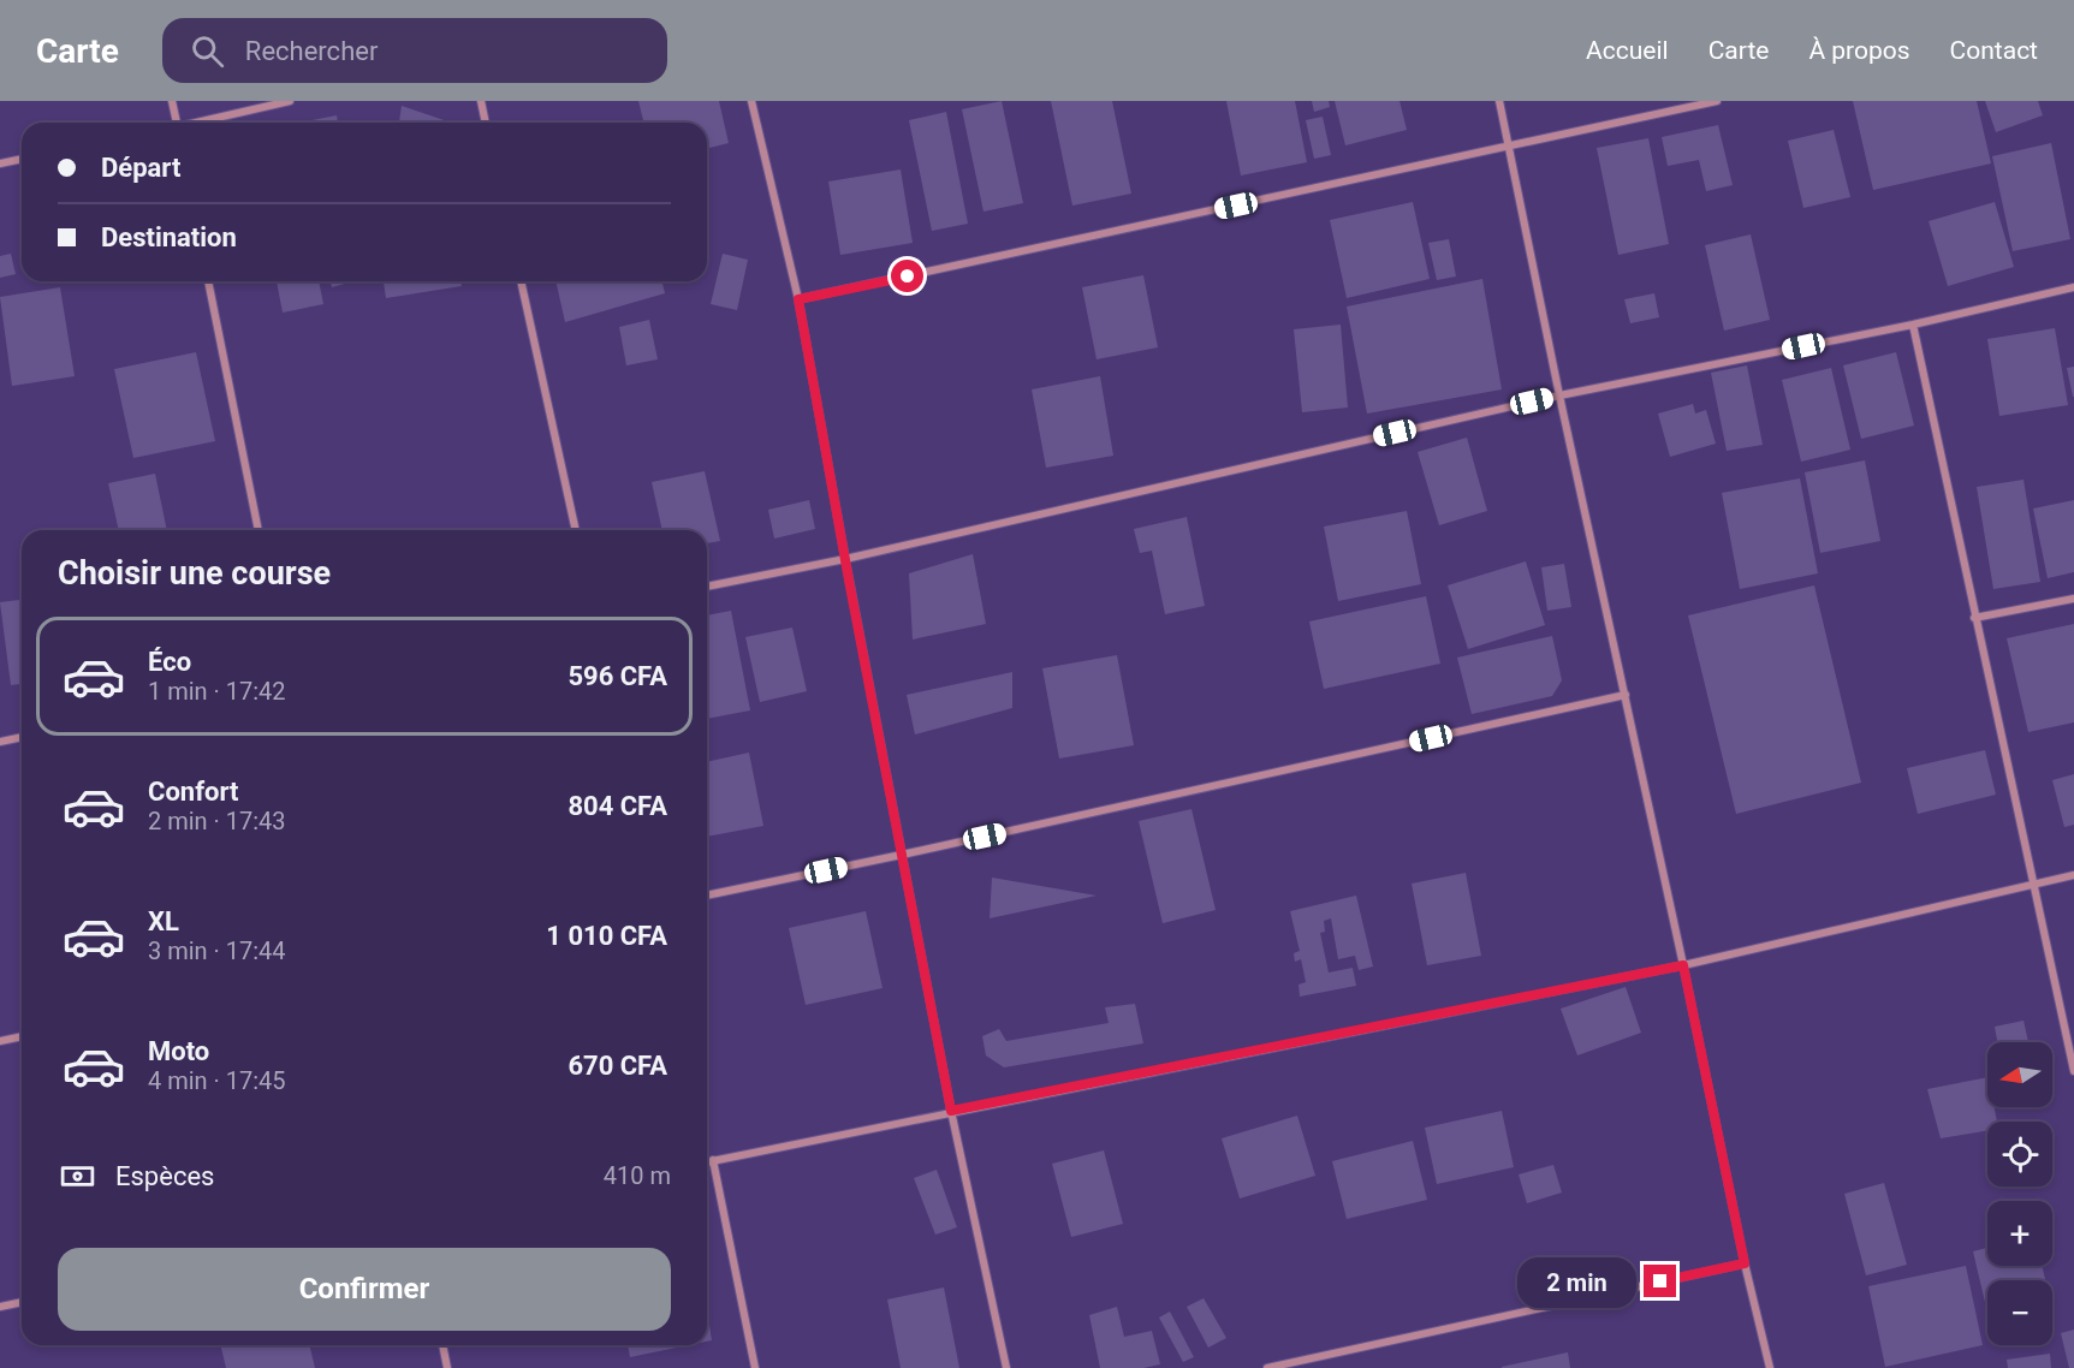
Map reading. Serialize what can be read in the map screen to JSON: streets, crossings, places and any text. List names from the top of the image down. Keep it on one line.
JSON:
{"north":"left","page":{"header":"Carte","search":"Rechercher","nav":["Accueil","Carte","À propos","Contact"],"banner":["Départ","Destination"],"heading":"Choisir une course","list":[{"name":"Éco","note":"1 min · 17:42","value":"596 CFA"},{"name":"Confort","note":"2 min · 17:43","value":"804 CFA"},{"name":"XL","note":"3 min · 17:44","value":"1 010 CFA"},{"name":"Moto","note":"4 min · 17:45","value":"670 CFA"}],"map_buttons":["+","−"],"pay":["Espèces","410 m"],"buttons":"Confirmer","bubble":"2 min"}}
